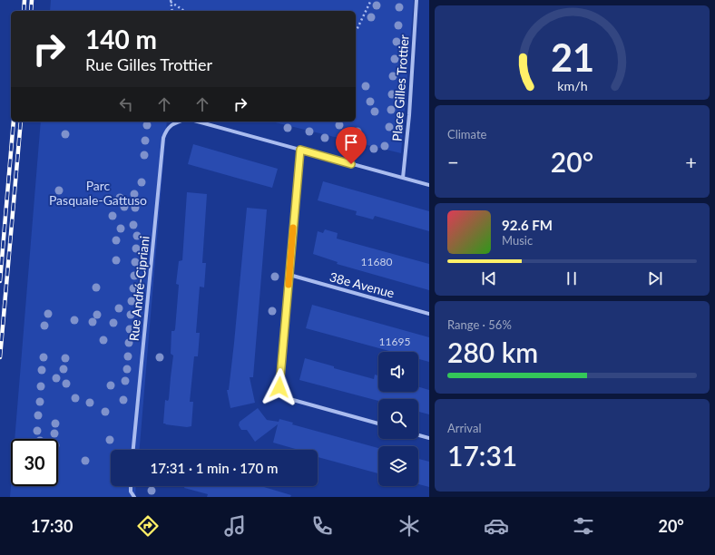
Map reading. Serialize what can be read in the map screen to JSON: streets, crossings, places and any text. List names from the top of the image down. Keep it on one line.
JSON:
{"streets":{"street":["Place Gilles Trottier","38e Avenue","Rue André-Cipriani"]},"parks":["Parc Pasquale-Gattuso"],"house_numbers":["11680","11695"],"page":{"turn":["140 m","Rue Gilles Trottier"],"tile":["Climate",["Range · 56%","280 km"],["Arrival","17:31"]],"heat":["−","20°","+"],"song":["92.6 FM","Music"],"limit":"30","trip":"17:31 · 1 min · 170 m","tabs":["17:30","20°"],"gauge":["21","km/h"]}}
